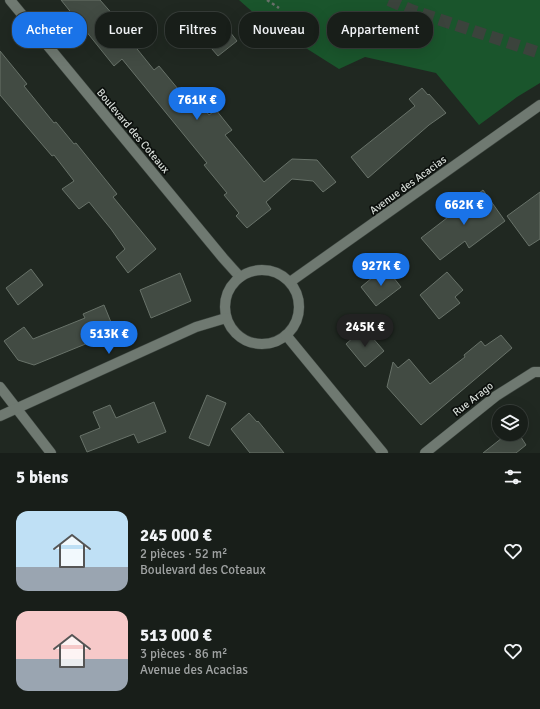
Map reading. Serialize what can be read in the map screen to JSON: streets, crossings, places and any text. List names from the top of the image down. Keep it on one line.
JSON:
{"streets":{"street":["Boulevard des Coteaux","Avenue des Acacias","Rue Arago"]},"crossings":[["Boulevard des Coteaux","Avenue des Acacias"]],"page":{"chip":["Acheter","Louer","Filtres","Nouveau","Appartement"],"price":["761K €","662K €","927K €","245K €","513K €"],"heading":"5 biens","list":[{"name":"245 000 €","note":"2 pièces · 52 m² · Boulevard des Coteaux"},{"name":"513 000 €","note":"3 pièces · 86 m² · Avenue des Acacias"}]}}
